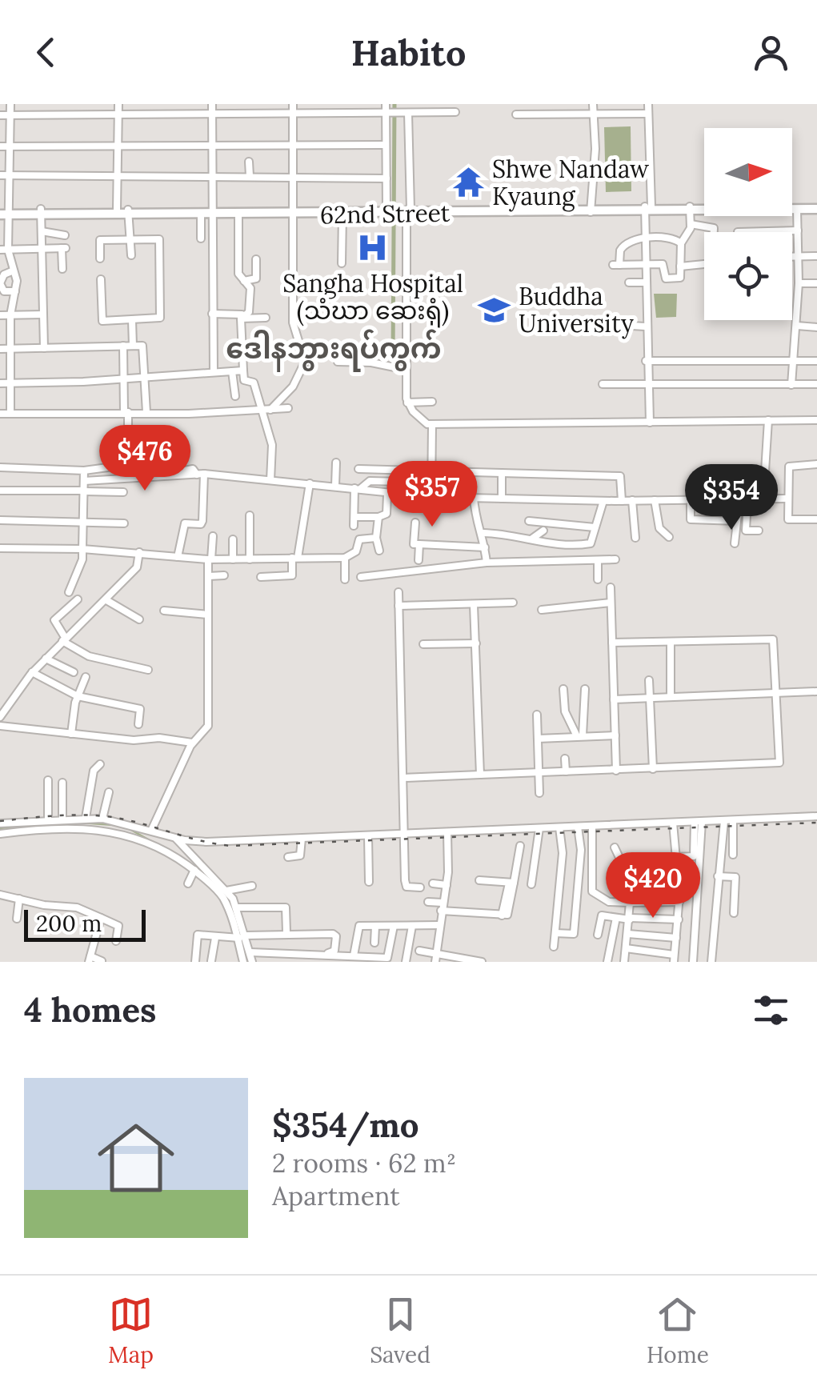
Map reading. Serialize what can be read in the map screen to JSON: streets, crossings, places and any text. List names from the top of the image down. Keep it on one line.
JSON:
{"streets":{"main road":["62nd Street"]},"districts":["ဒေါနဘွားရပ်ကွက်"],"places":{"temple":["Shwe Nandaw Kyaung"],"hospital":["Sangha Hospital (သံဃာ ဆေးရုံ)"],"school or university":["Buddha University"]},"scale_bar":"200 m","north":"right","page":{"header":"Habito","price":["$476","$357","$354","$420"],"scale":"200 m","heading":"4 homes","list":[{"name":"$354/mo","note":"2 rooms · 62 m² · Apartment"}],"tabs":["Map","Saved","Home"]}}
